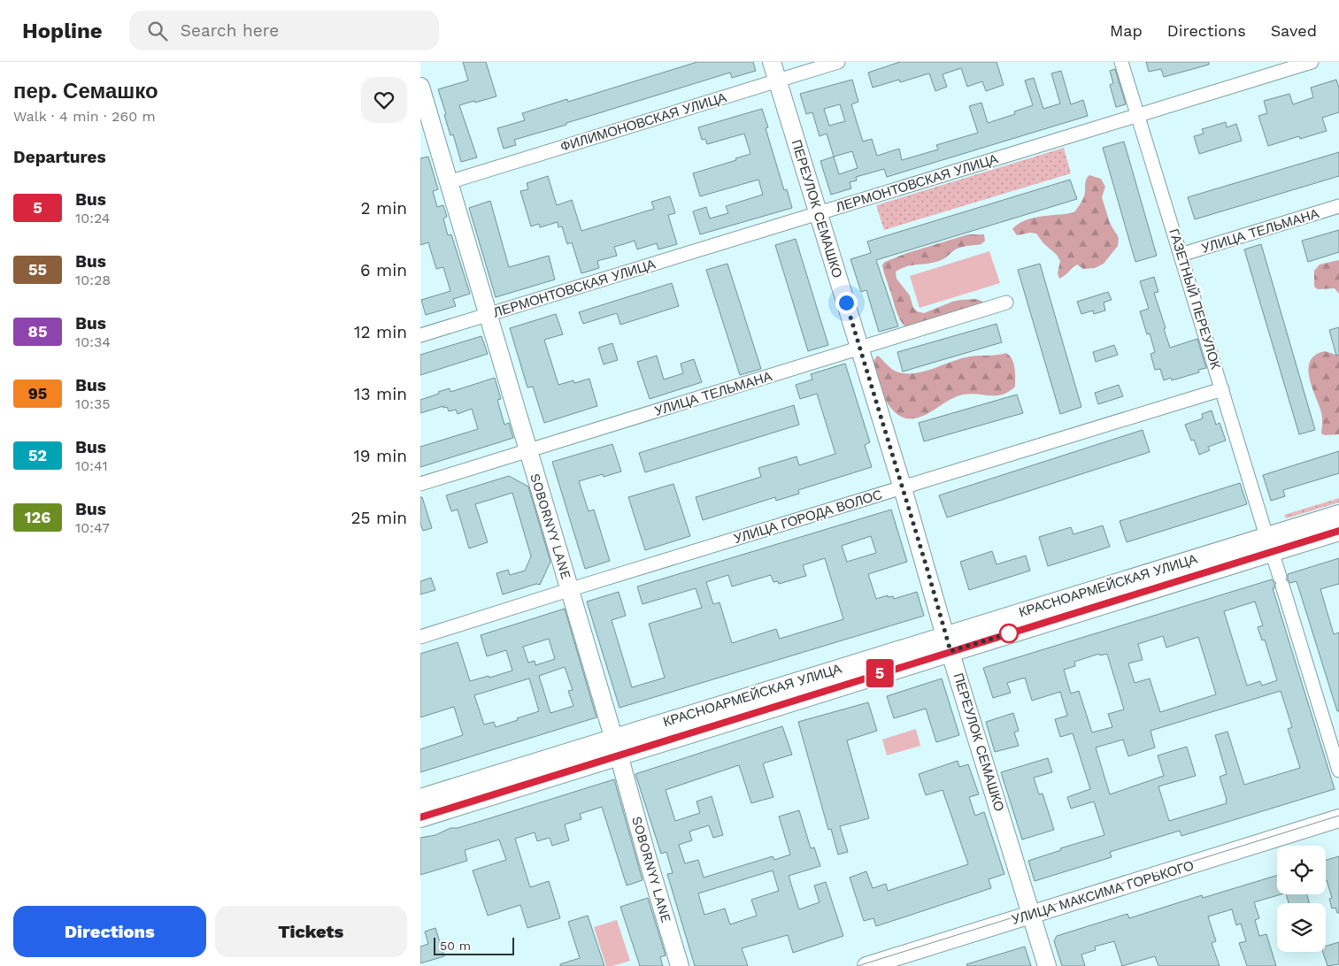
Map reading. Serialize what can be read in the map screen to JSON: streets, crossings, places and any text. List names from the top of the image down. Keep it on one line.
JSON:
{"streets":{"main road":["КРАСНОАРМЕЙСКАЯ УЛИЦА"],"street":["ФИЛИМОНОВСКАЯ УЛИЦА","ЛЕРМОНТОВСКАЯ УЛИЦА","ПЕРЕУЛОК СЕМАШКО","УЛИЦА ТЕЛЬМАНА","ГАЗЕТНЫЙ ПЕРЕУЛОК","УЛИЦА ГОРОДА ВОЛОС","SOBORNYY LANE","УЛИЦА МАКСИМА ГОРЬКОГО"]},"crossings":[["ФИЛИМОНОВСКАЯ УЛИЦА","ПЕРЕУЛОК СЕМАШКО"],["ФИЛИМОНОВСКАЯ УЛИЦА","SOBORNYY LANE"],["ЛЕРМОНТОВСКАЯ УЛИЦА","ПЕРЕУЛОК СЕМАШКО"],["ЛЕРМОНТОВСКАЯ УЛИЦА","ГАЗЕТНЫЙ ПЕРЕУЛОК"],["ЛЕРМОНТОВСКАЯ УЛИЦА","SOBORNYY LANE"],["ПЕРЕУЛОК СЕМАШКО","УЛИЦА ТЕЛЬМАНА"],["ПЕРЕУЛОК СЕМАШКО","УЛИЦА ГОРОДА ВОЛОС"],["ПЕРЕУЛОК СЕМАШКО","КРАСНОАРМЕЙСКАЯ УЛИЦА"],["ПЕРЕУЛОК СЕМАШКО","УЛИЦА МАКСИМА ГОРЬКОГО"],["УЛИЦА ТЕЛЬМАНА","ГАЗЕТНЫЙ ПЕРЕУЛОК"],["УЛИЦА ТЕЛЬМАНА","SOBORNYY LANE"],["ГАЗЕТНЫЙ ПЕРЕУЛОК","УЛИЦА ГОРОДА ВОЛОС"],["ГАЗЕТНЫЙ ПЕРЕУЛОК","КРАСНОАРМЕЙСКАЯ УЛИЦА"],["УЛИЦА ГОРОДА ВОЛОС","SOBORNYY LANE"],["SOBORNYY LANE","КРАСНОАРМЕЙСКАЯ УЛИЦА"]],"lines":["bus line 5"],"scale_bar":"50 m","page":{"header":"Hopline","search":"Search here","nav":["Map","Directions","Saved"],"heading":[["пер. Семашко","Walk · 4 min · 260 m"],"Departures"],"on_map":"5","list":[{"mark":"5","name":"Bus","note":"10:24","value":"2 min"},{"mark":"55","name":"Bus","note":"10:28","value":"6 min"},{"mark":"85","name":"Bus","note":"10:34","value":"12 min"},{"mark":"95","name":"Bus","note":"10:35","value":"13 min"},{"mark":"52","name":"Bus","note":"10:41","value":"19 min"},{"mark":"126","name":"Bus","note":"10:47","value":"25 min"}],"buttons":["Directions","Tickets"],"scale":"50 m"}}
